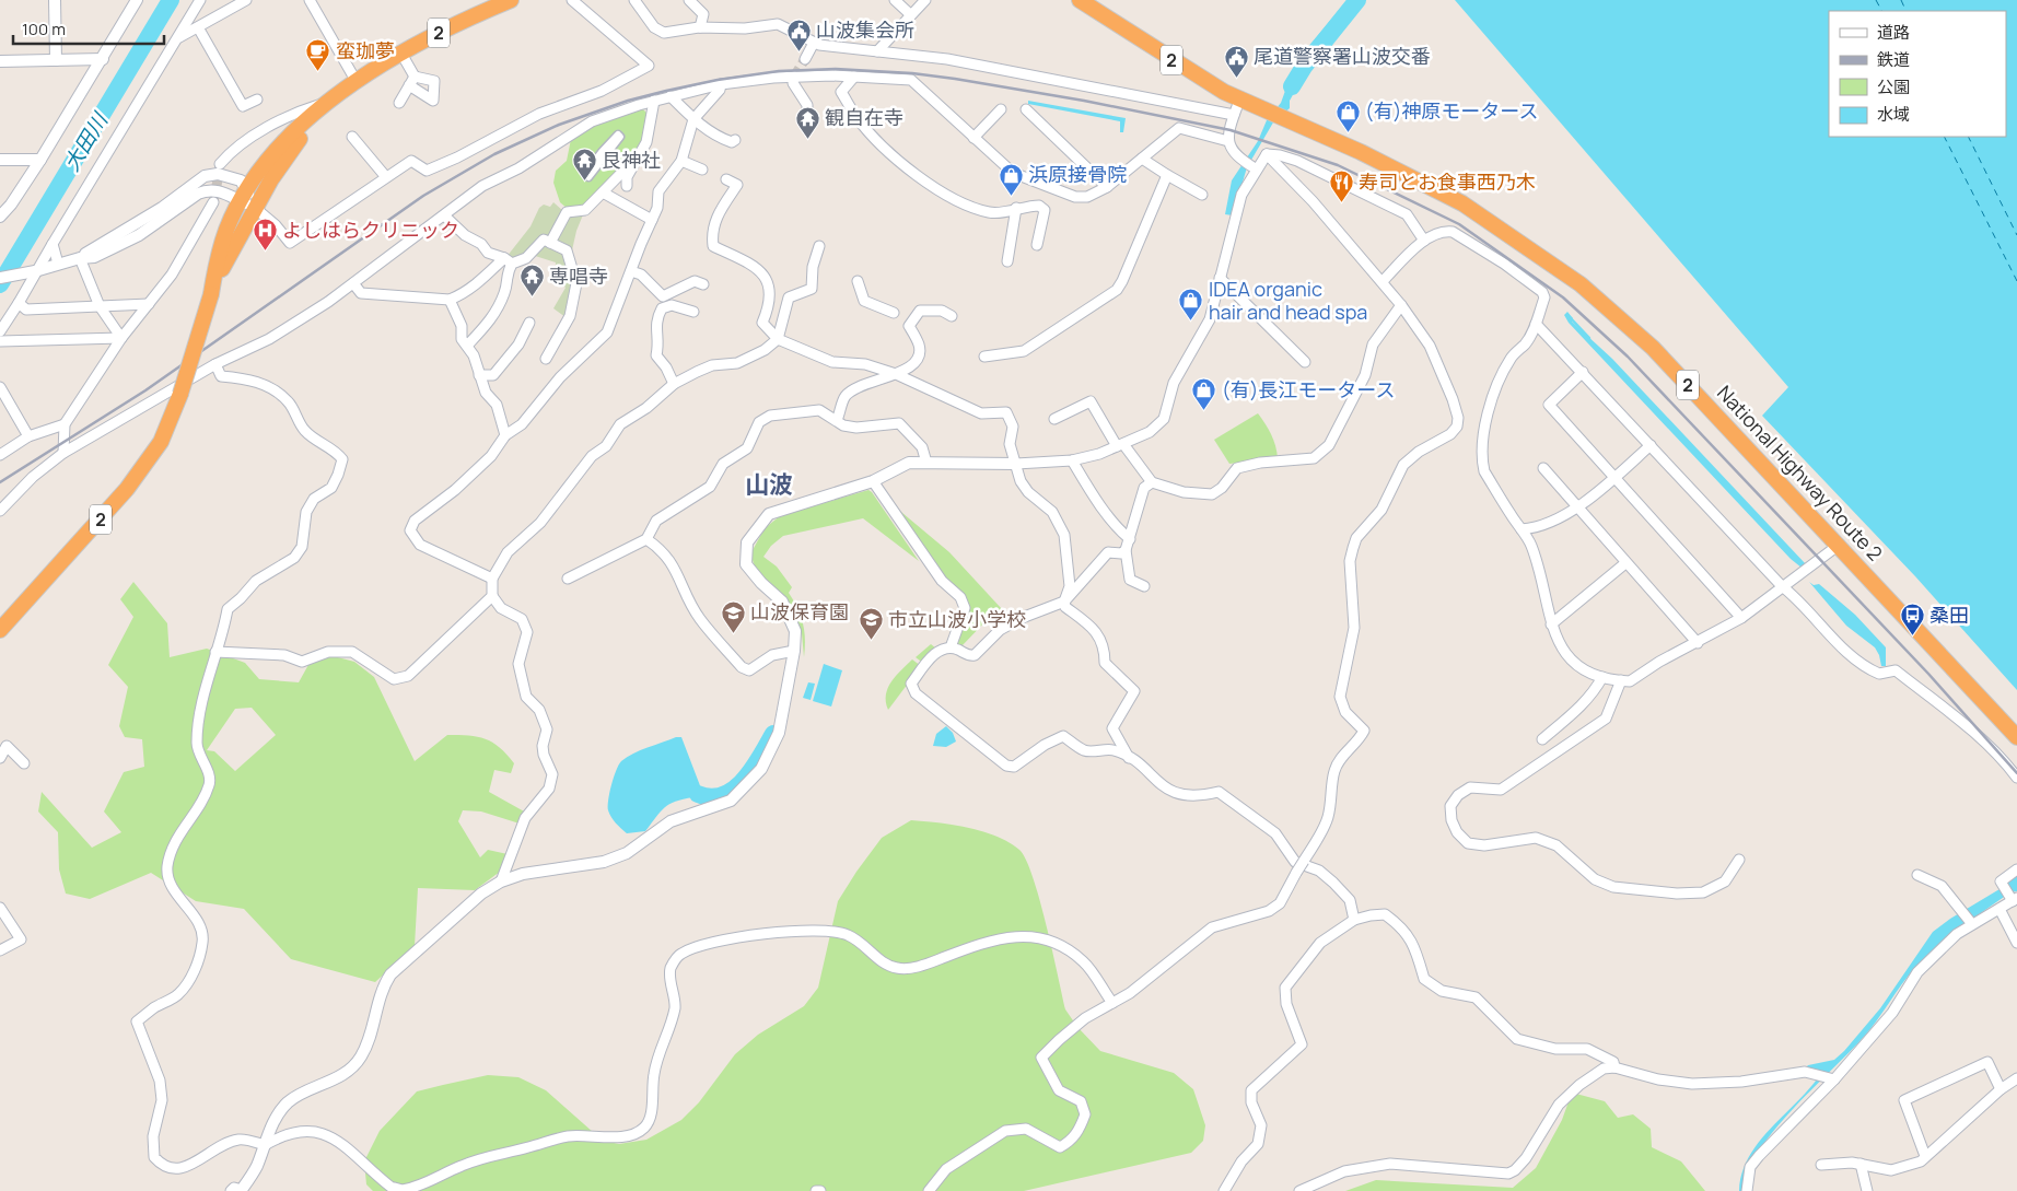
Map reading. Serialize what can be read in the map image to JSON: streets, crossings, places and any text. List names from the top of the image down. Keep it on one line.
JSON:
{"streets":{"highway":["2","National Highway Route 2"]},"districts":["山波"],"water":["大田川"],"places":{"public building":["山波集会所","尾道警察署山波交番"],"cafe":["蛮珈夢"],"shop":["(有)神原モータース","浜原接骨院","IDEA organic hair and head spa","(有)長江モータース"],"temple":["観自在寺","艮神社","専唱寺"],"restaurant":["寿司とお食事西乃木"],"hospital":["よしはらクリニック"],"school or university":["山波保育園","市立山波小学校"],"bus stop":["桑田"]},"legend":["道路","鉄道","公園","水域"],"scale_bar":"100 m"}
